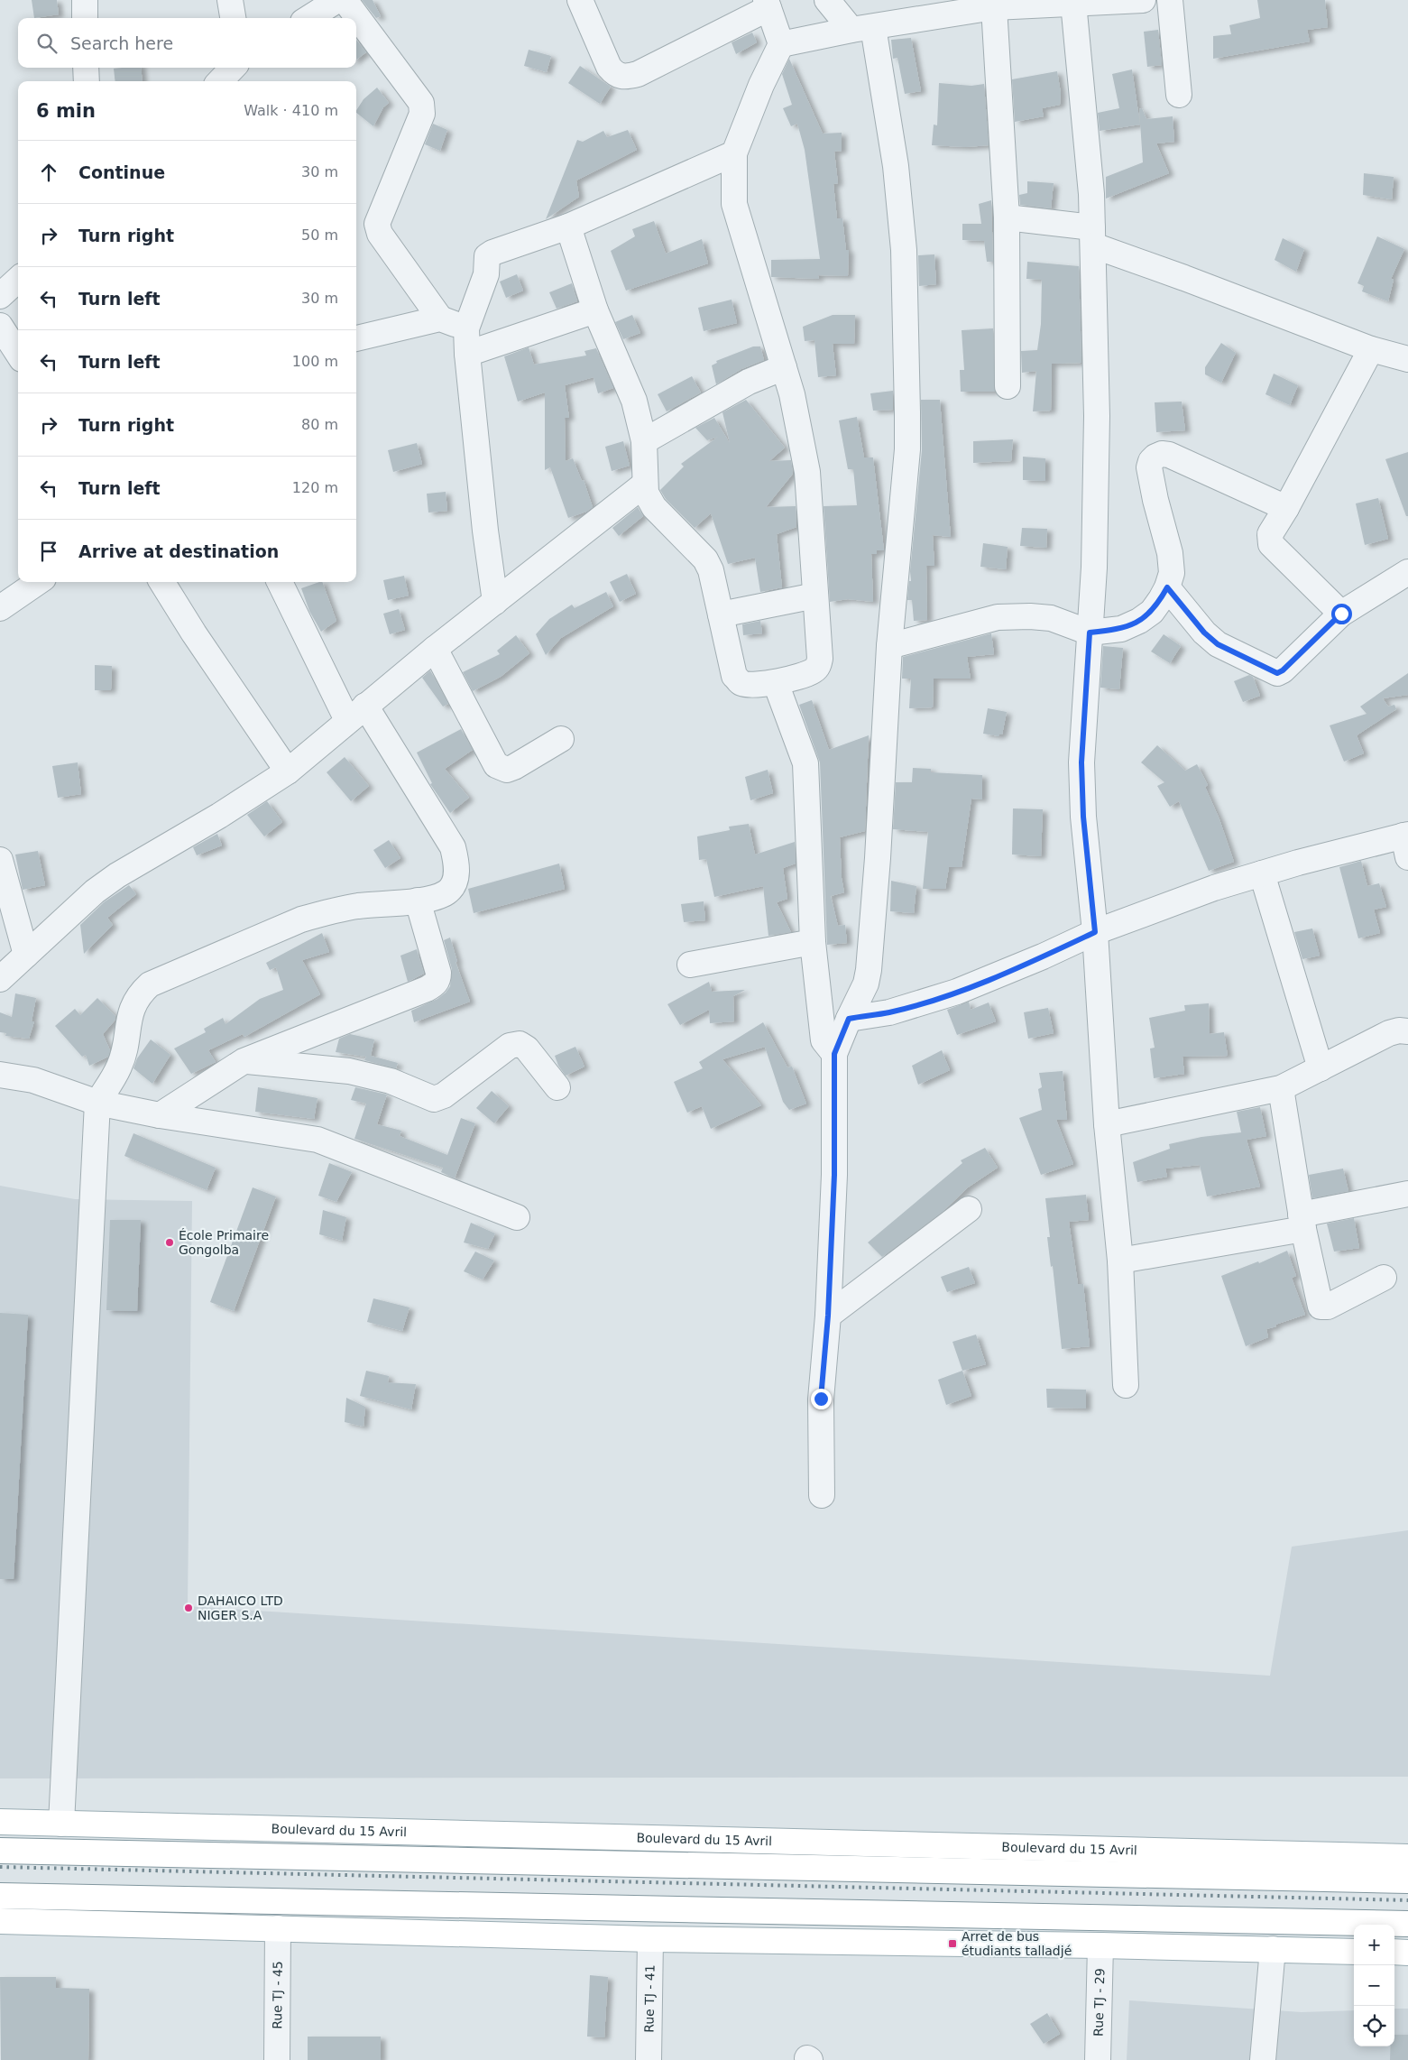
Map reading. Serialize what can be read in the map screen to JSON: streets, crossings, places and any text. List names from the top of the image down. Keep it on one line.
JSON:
{"streets":{"main road":["Boulevard du 15 Avril"],"street":["Rue TJ - 45","Rue TJ - 41","Rue TJ - 29"]},"places":{"other":["École Primaire Gongolba","DAHAICO LTD NIGER S.A"],"transit":["Arret de bus étudiants talladjé"]},"page":{"search":"Search here","heading":["6 min","Walk · 410 m"],"list":[["Continue","30 m"],["Turn right","50 m"],["Turn left","30 m"],["Turn left","100 m"],["Turn right","80 m"],["Turn left","120 m"],"Arrive at destination"],"map_buttons":["+","−"]}}
